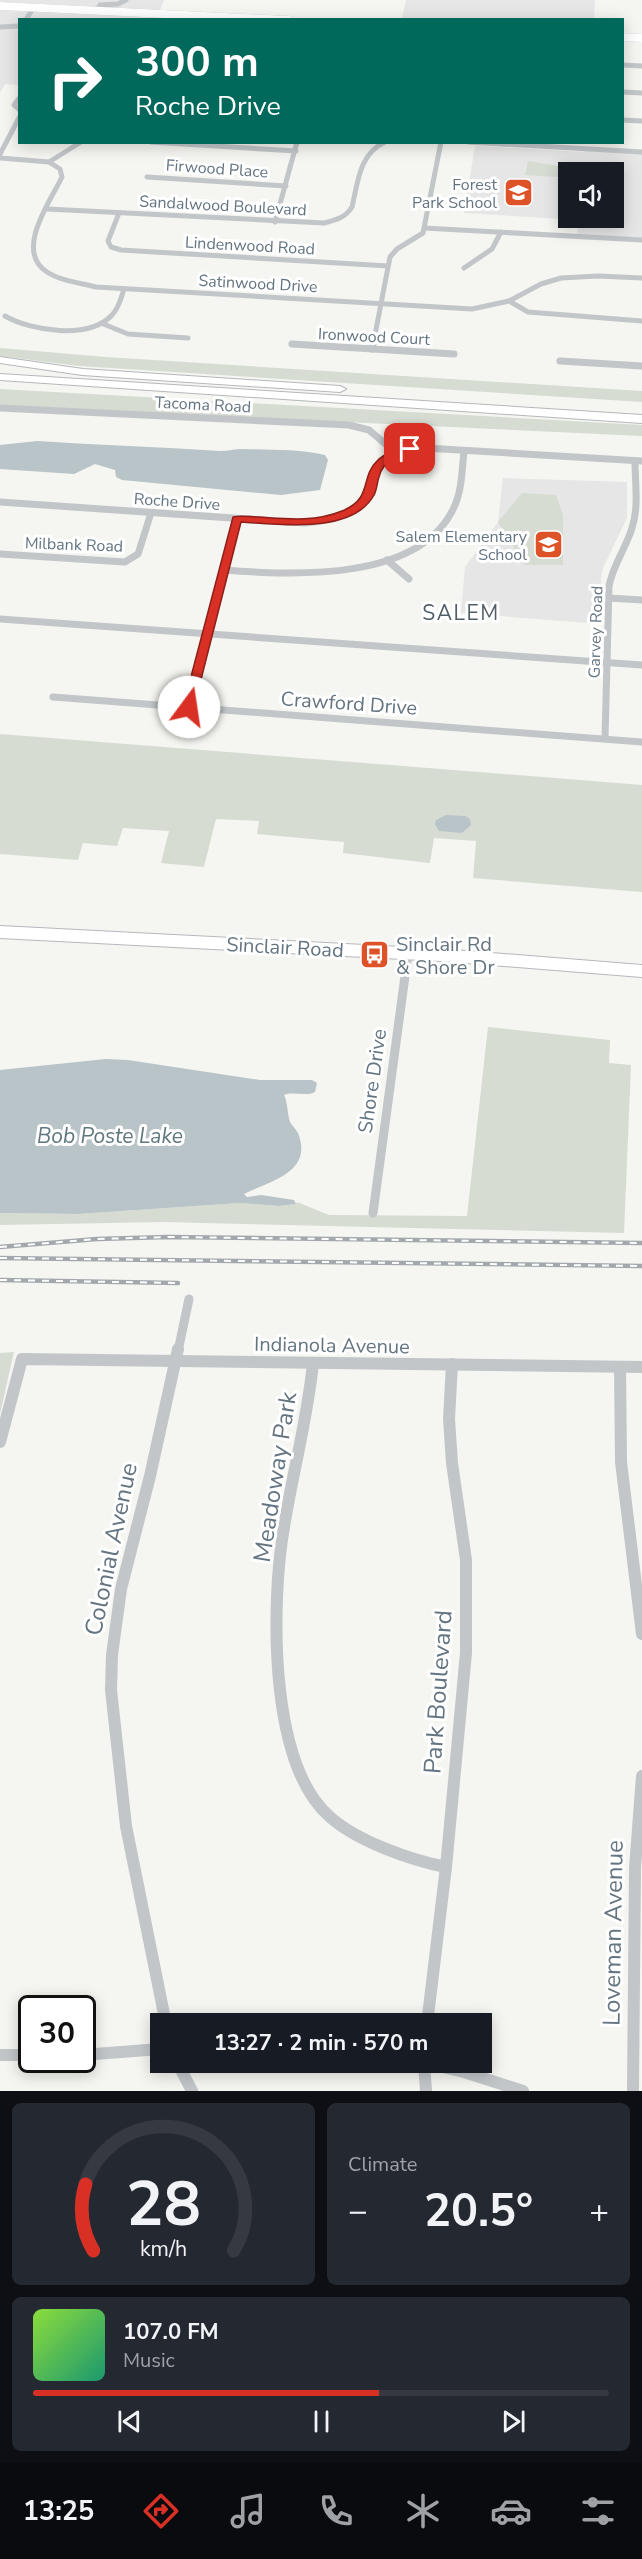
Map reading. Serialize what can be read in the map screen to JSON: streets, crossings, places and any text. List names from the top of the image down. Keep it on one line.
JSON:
{"streets":{"main road":["Sinclair Road"],"street":["Firwood Place","Sandalwood Boulevard","Lindenwood Road","Satinwood Drive","Ironwood Court","Tacoma Road","Roche Drive","Milbank Road","Garvey Road","Crawford Drive","Shore Drive","Indianola Avenue","Meadoway Park","Colonial Avenue","Park Boulevard","Loveman Avenue"]},"crossings":[["Sandalwood Boulevard","Lindenwood Road"],["Sandalwood Boulevard","Satinwood Drive"],["Tacoma Road","Roche Drive"],["Roche Drive","Milbank Road"],["Garvey Road","Crawford Drive"],["Sinclair Road","Shore Drive"],["Indianola Avenue","Meadoway Park"],["Indianola Avenue","Colonial Avenue"],["Indianola Avenue","Park Boulevard"],["Meadoway Park","Park Boulevard"]],"districts":["SALEM"],"water":["Bob Poste Lake"],"places":{"school or university":["Forest Park School","Salem Elementary School"],"bus stop":["Sinclair Rd & Shore Dr"]},"page":{"turn":["300 m","Roche Drive"],"limit":"30","trip":"13:27 · 2 min · 570 m","tile":"Climate","heat":["−","20.5°","+"],"song":["107.0 FM","Music"],"tabs":"13:25","gauge":["28","km/h"]}}
